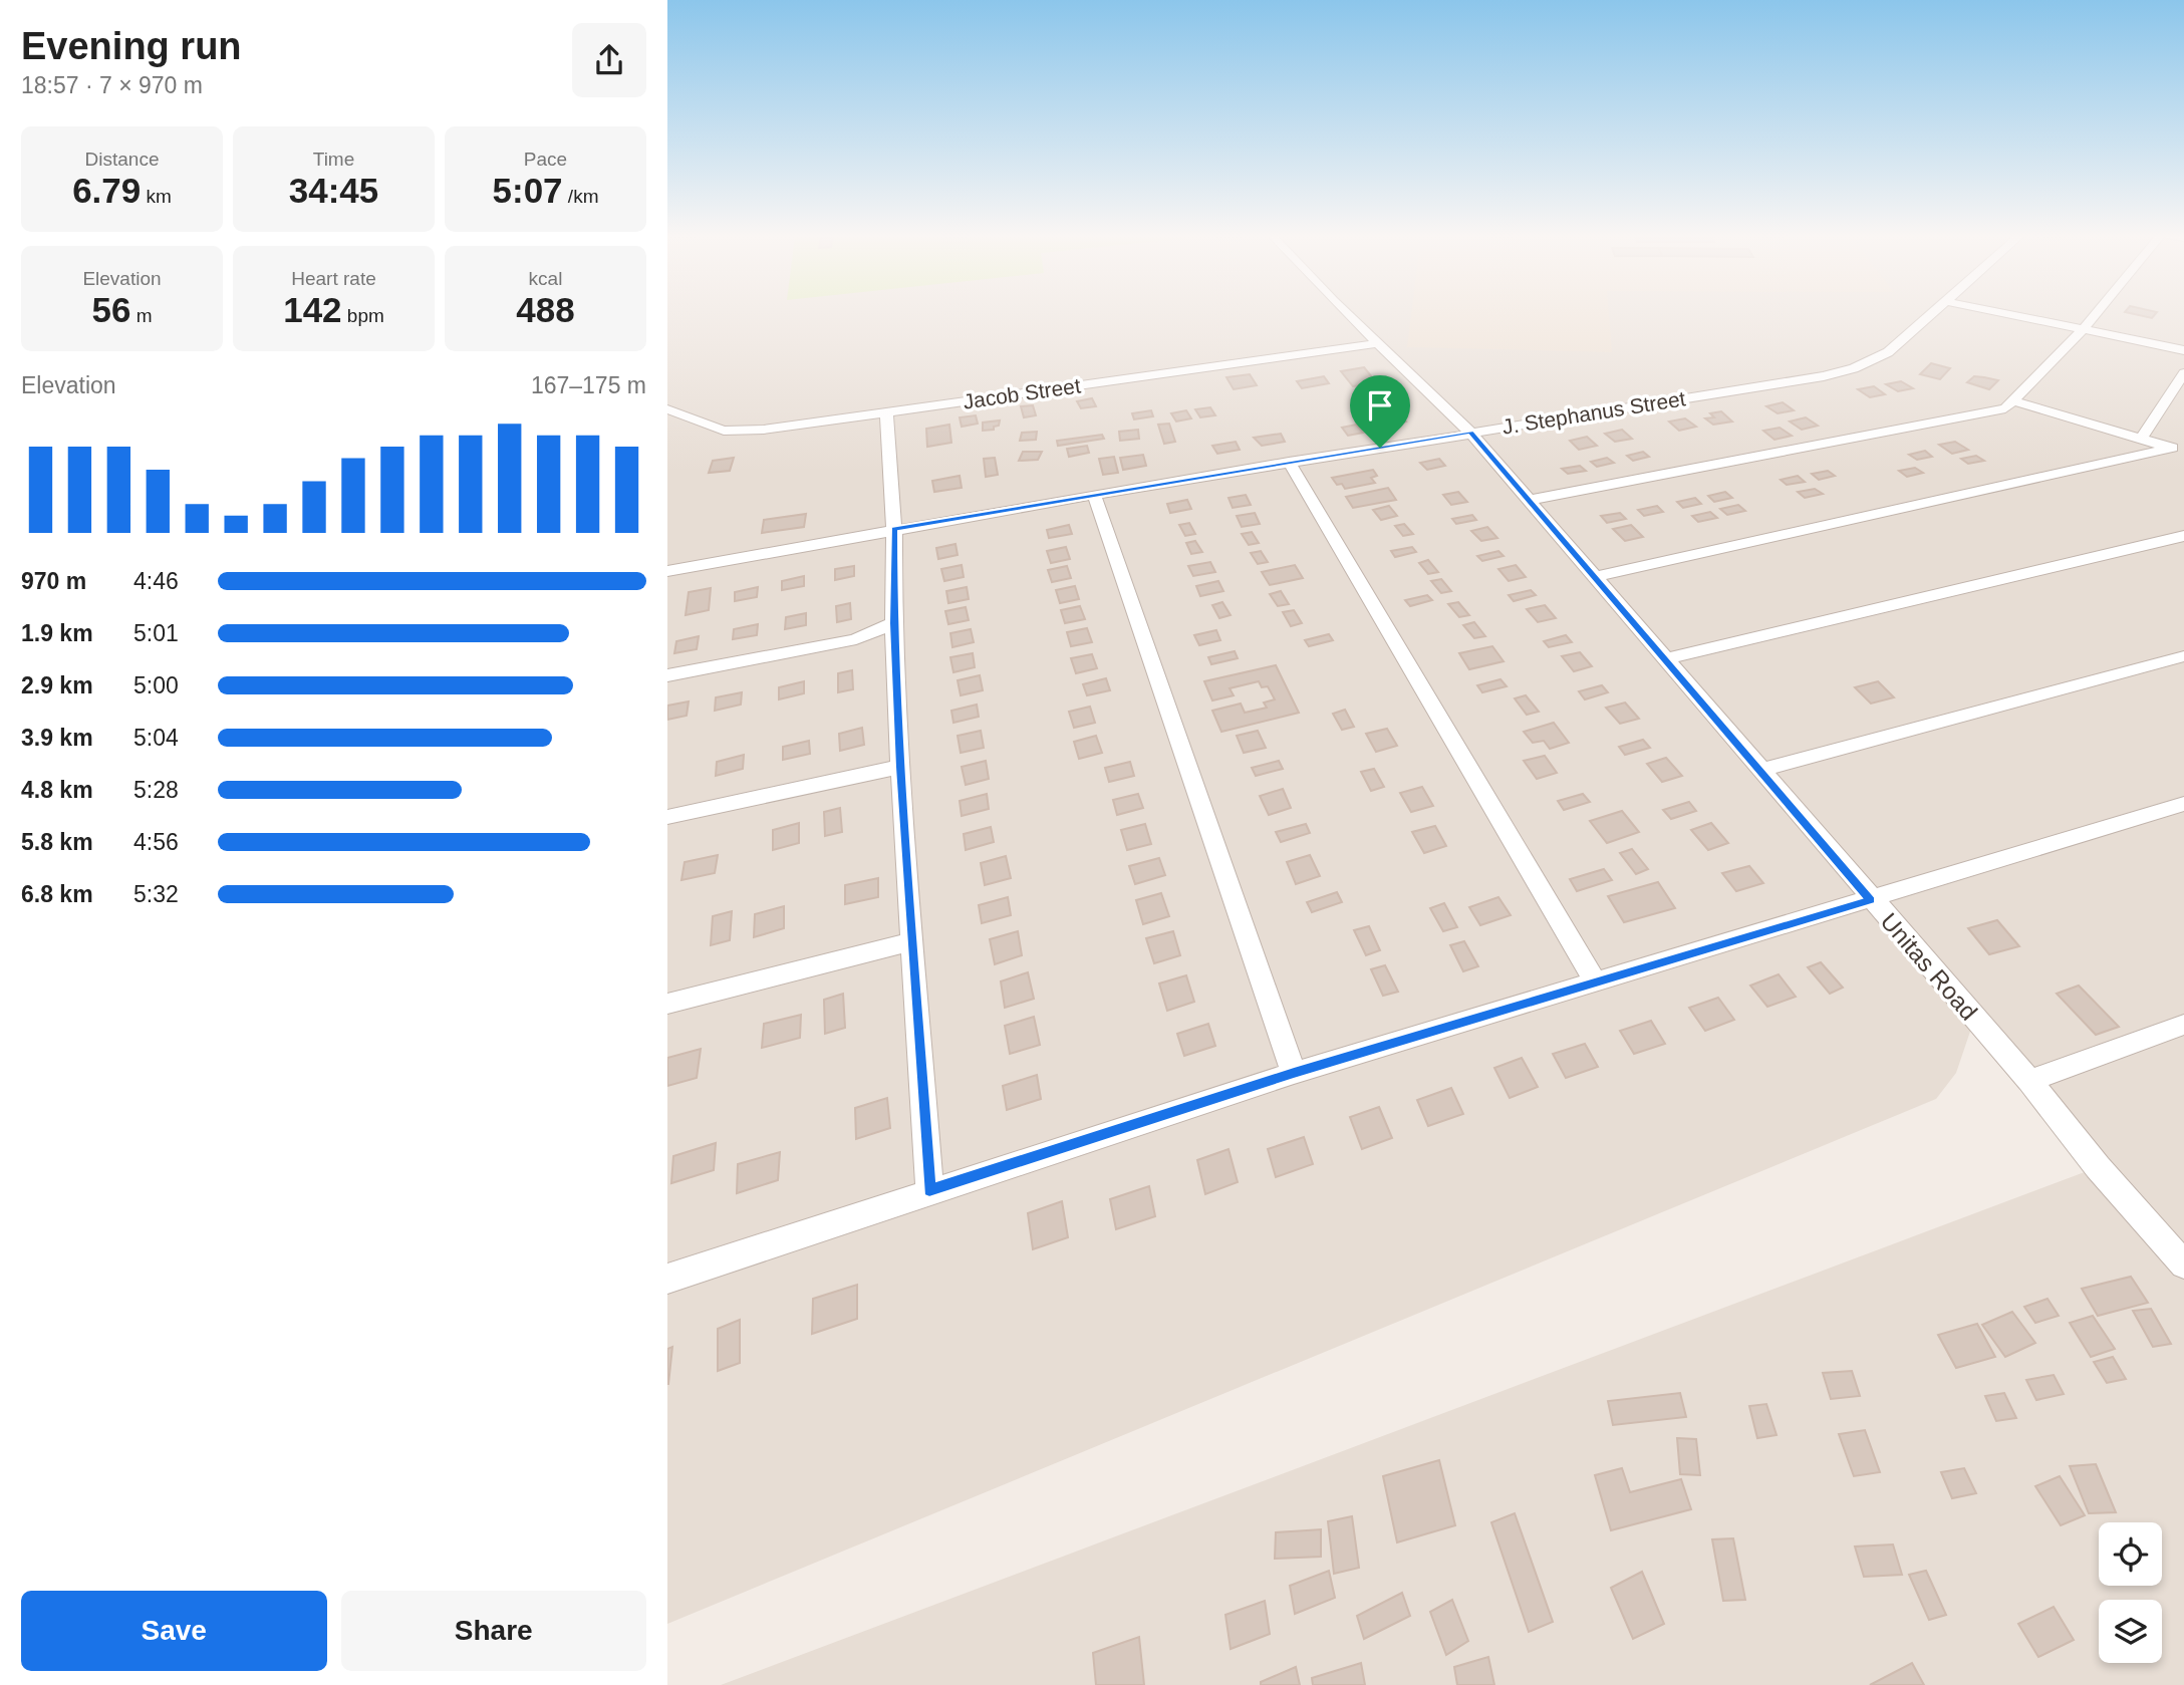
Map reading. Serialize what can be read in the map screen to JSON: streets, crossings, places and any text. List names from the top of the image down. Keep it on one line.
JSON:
{"streets":{"street":["Jacob Street","J. Stephanus Street","Unitas Road"]},"crossings":[["Jacob Street","Unitas Road"],["J. Stephanus Street","Unitas Road"]],"page":{"heading":["Evening run","18:57 · 7 × 970 m"],"stats":[["Distance","6.79 km"],["Time","34:45"],["Pace","5:07 /km"],["Elevation","56 m"],["Heart rate","142 bpm"],["kcal","488"]],"chart":["Elevation","167–175 m"],"list":[{"name":"970 m","note":"4:46"},{"name":"1.9 km","note":"5:01"},{"name":"2.9 km","note":"5:00"},{"name":"3.9 km","note":"5:04"},{"name":"4.8 km","note":"5:28"},{"name":"5.8 km","note":"4:56"},{"name":"6.8 km","note":"5:32"}],"buttons":["Save","Share"]}}
